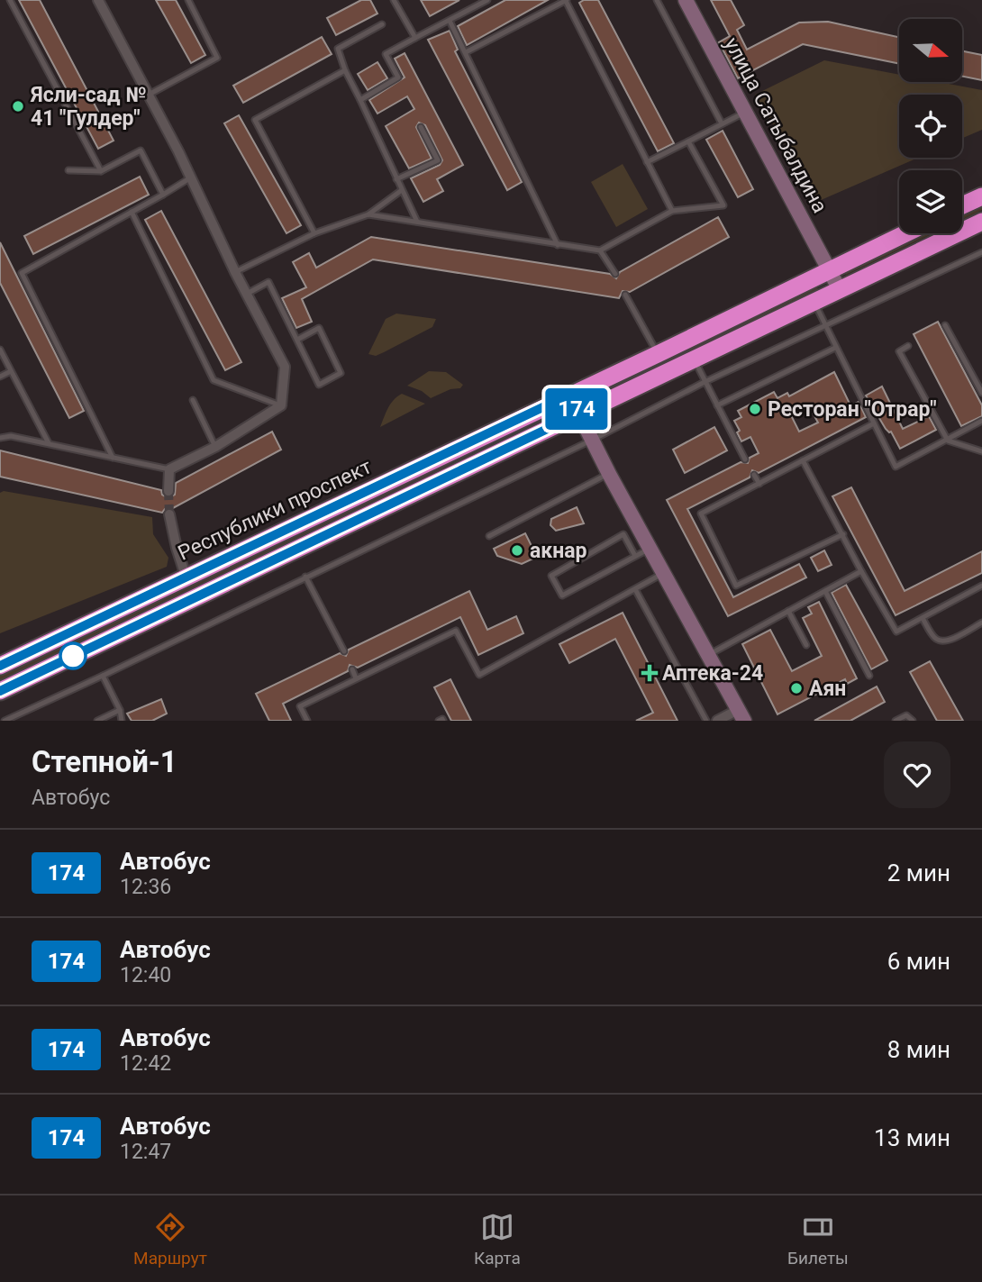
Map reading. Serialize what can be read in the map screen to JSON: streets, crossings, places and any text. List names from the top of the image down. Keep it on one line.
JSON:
{"streets":{"highway":["Республики проспект"],"street":["улица Сатыбалдина"]},"crossings":[["улица Сатыбалдина","Республики проспект"]],"places":{"other":["Ясли-сад № 41 \"Гулдер\"","Ресторан \"Отрар\"","акнар","Аян"],"health":["Аптека-24"]},"lines":["bus line 174"],"north":"right","page":{"on_map":"174","heading":["Степной-1","Автобус"],"list":[{"mark":"174","name":"Автобус","note":"12:36","value":"2 мин"},{"mark":"174","name":"Автобус","note":"12:40","value":"6 мин"},{"mark":"174","name":"Автобус","note":"12:42","value":"8 мин"},{"mark":"174","name":"Автобус","note":"12:47","value":"13 мин"}],"tabs":["Маршрут","Карта","Билеты"]}}
